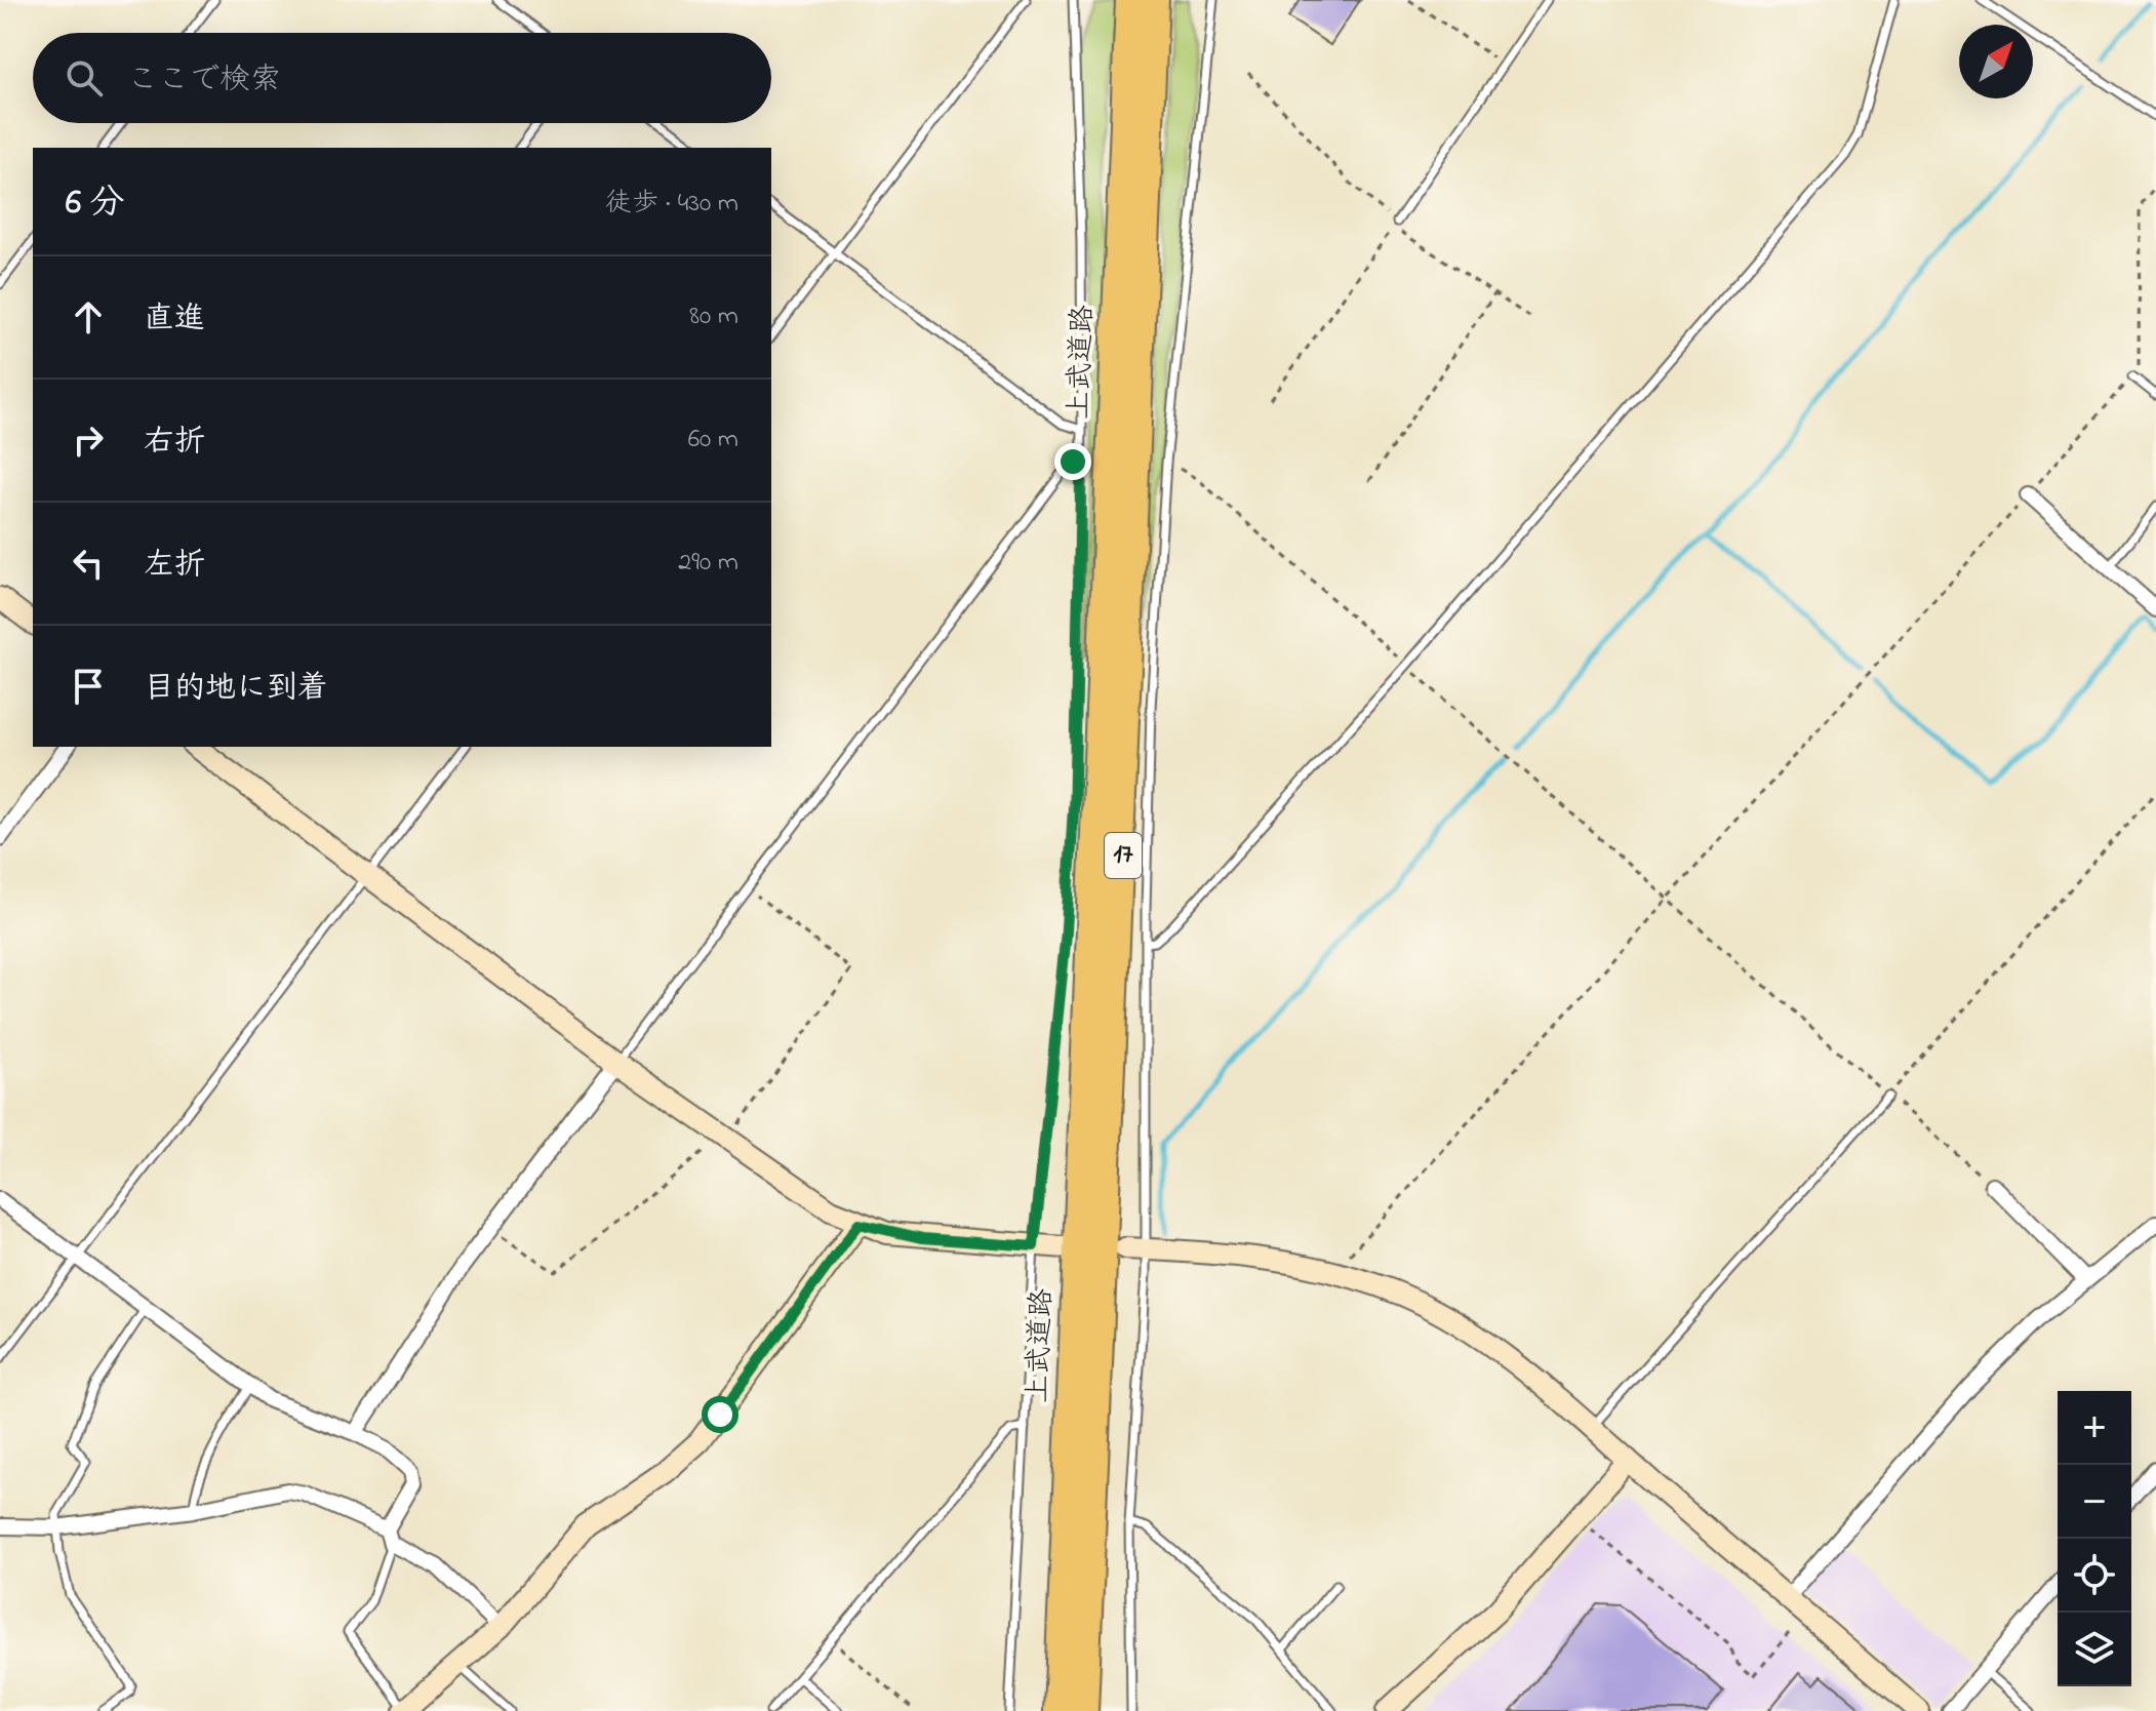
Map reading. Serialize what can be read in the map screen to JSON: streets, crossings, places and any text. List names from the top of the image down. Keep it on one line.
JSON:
{"streets":{"highway":["上武道路","17"]},"north":"top right","page":{"search":"ここで検索","heading":["6 分","徒歩 · 430 m"],"list":[["直進","80 m"],["右折","60 m"],["左折","290 m"],"目的地に到着"],"map_buttons":["+","−"]}}
